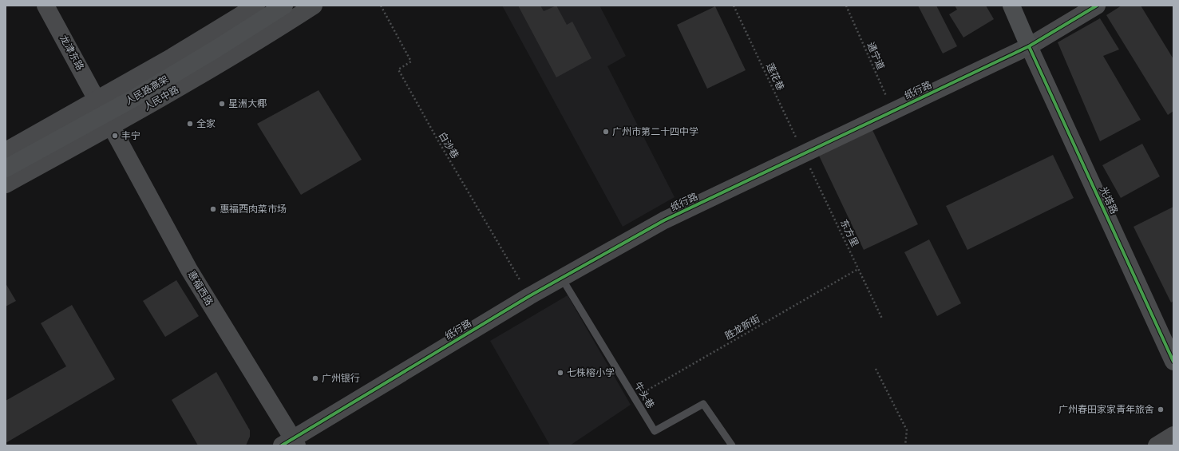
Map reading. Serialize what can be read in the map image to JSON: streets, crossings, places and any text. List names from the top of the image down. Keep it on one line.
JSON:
{"streets":{"main road":["人民路高架"],"street":["龙津东路","纸行路","人民中路","光塔路","惠福西路"],"lane":["牛头巷"],"path":["通宁道","莲花巷","白沙巷","东方里","胜龙新街"]},"crossings":[["龙津东路","人民中路"],["龙津东路","惠福西路"],["通宁道","纸行路"],["莲花巷","纸行路"],["莲花巷","东方里"],["纸行路","白沙巷"],["纸行路","光塔路"],["纸行路","东方里"],["纸行路","惠福西路"],["纸行路","牛头巷"],["人民中路","惠福西路"],["东方里","胜龙新街"],["胜龙新街","牛头巷"]],"places":["星洲大椰","全家","广州市第二十四中学","丰宁","惠福西肉菜市场","七株榕小学","广州银行","广州春田家家青年旅舍"]}
